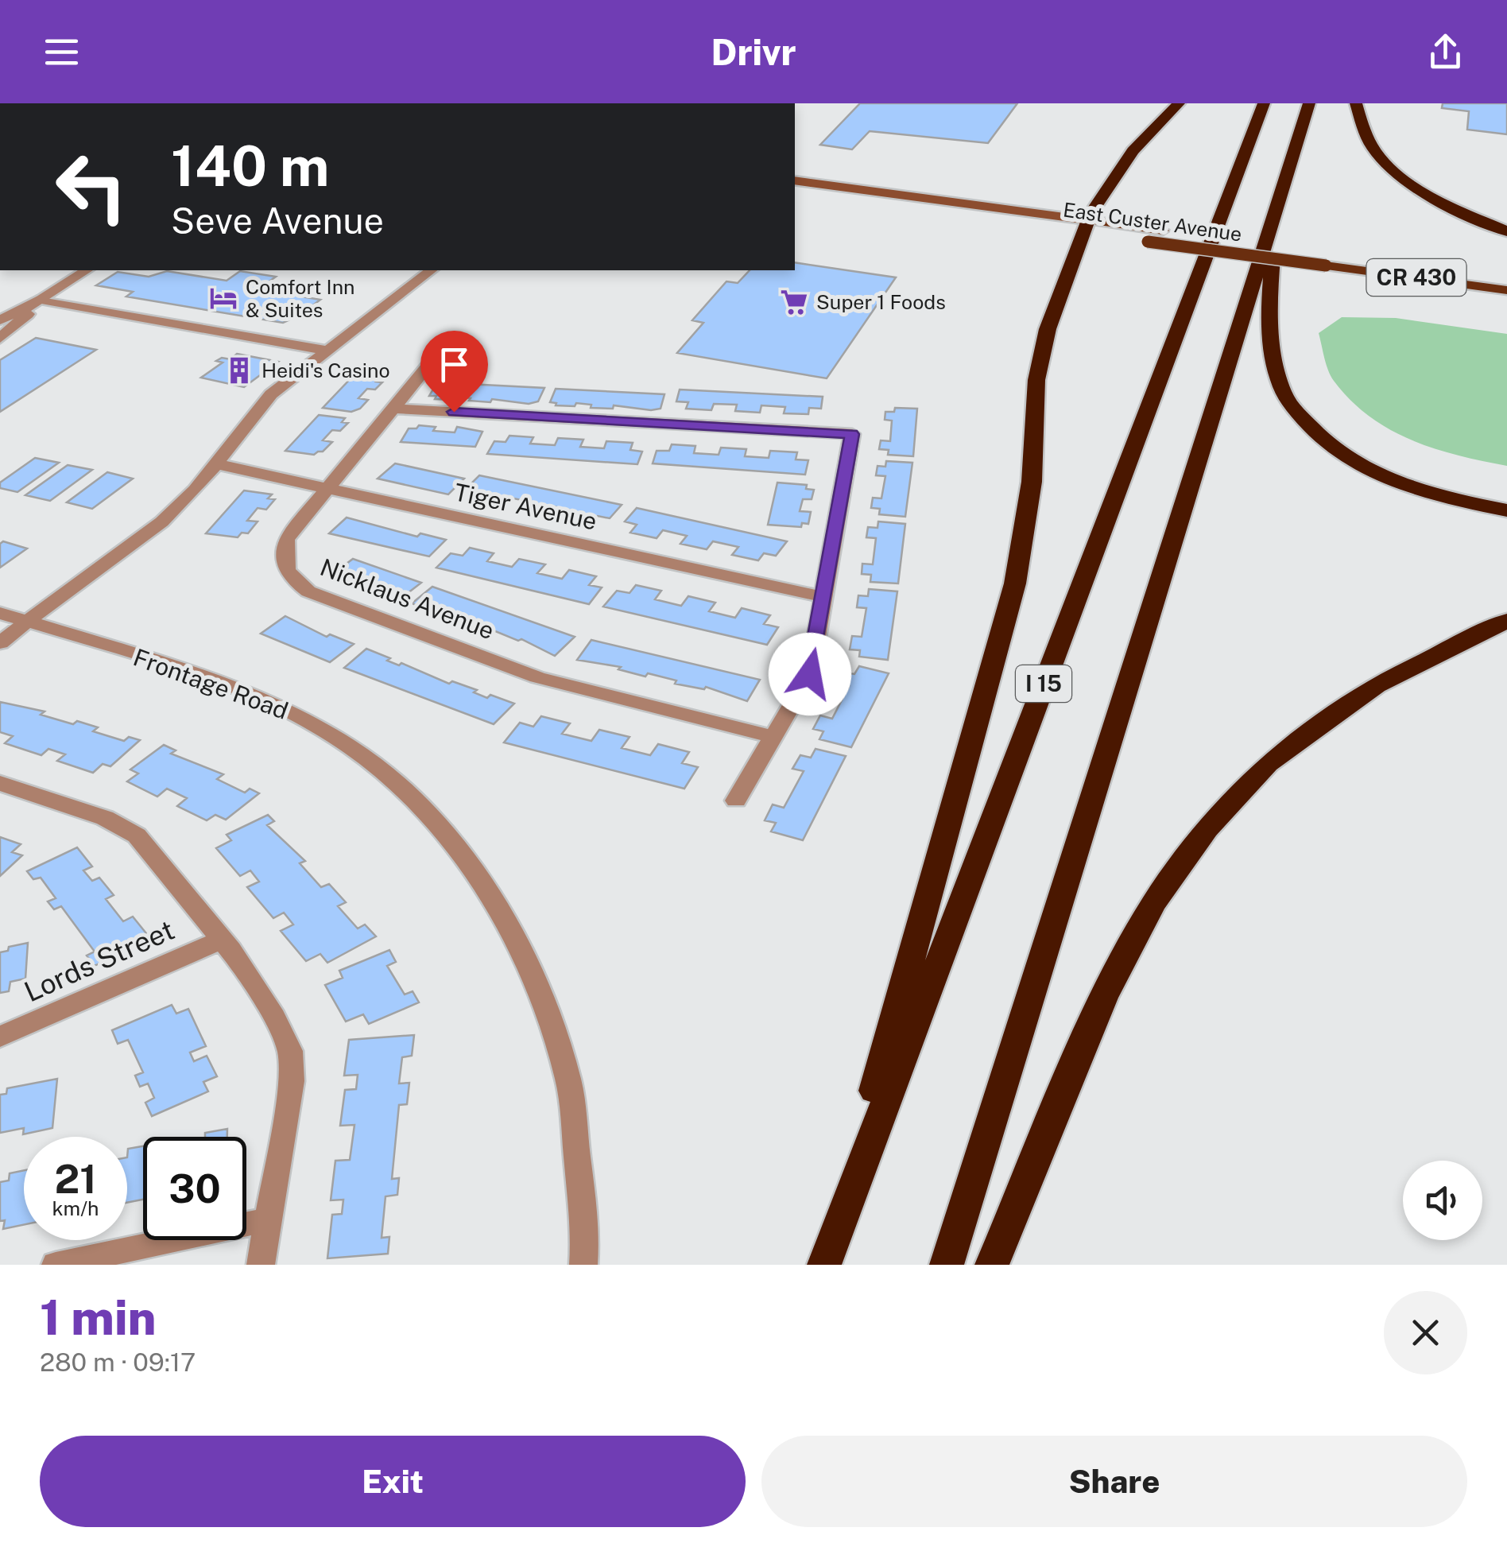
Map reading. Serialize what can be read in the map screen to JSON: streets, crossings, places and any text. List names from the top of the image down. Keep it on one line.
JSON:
{"streets":{"highway":["I 15"],"main road":["East Custer Avenue","CR 430"],"street":["Tiger Avenue","Nicklaus Avenue","Frontage Road","Lords Street"]},"crossings":[["Tiger Avenue","Nicklaus Avenue"]],"places":{"hotel":["Comfort Inn & Suites"],"supermarket":["Super 1 Foods"],"building":["Heidi's Casino"]},"page":{"header":"Drivr","turn":["140 m","Seve Avenue"],"speed":"21 km/h","limit":"30","heading":["1 min","280 m · 09:17"],"buttons":["Exit","Share"]}}
